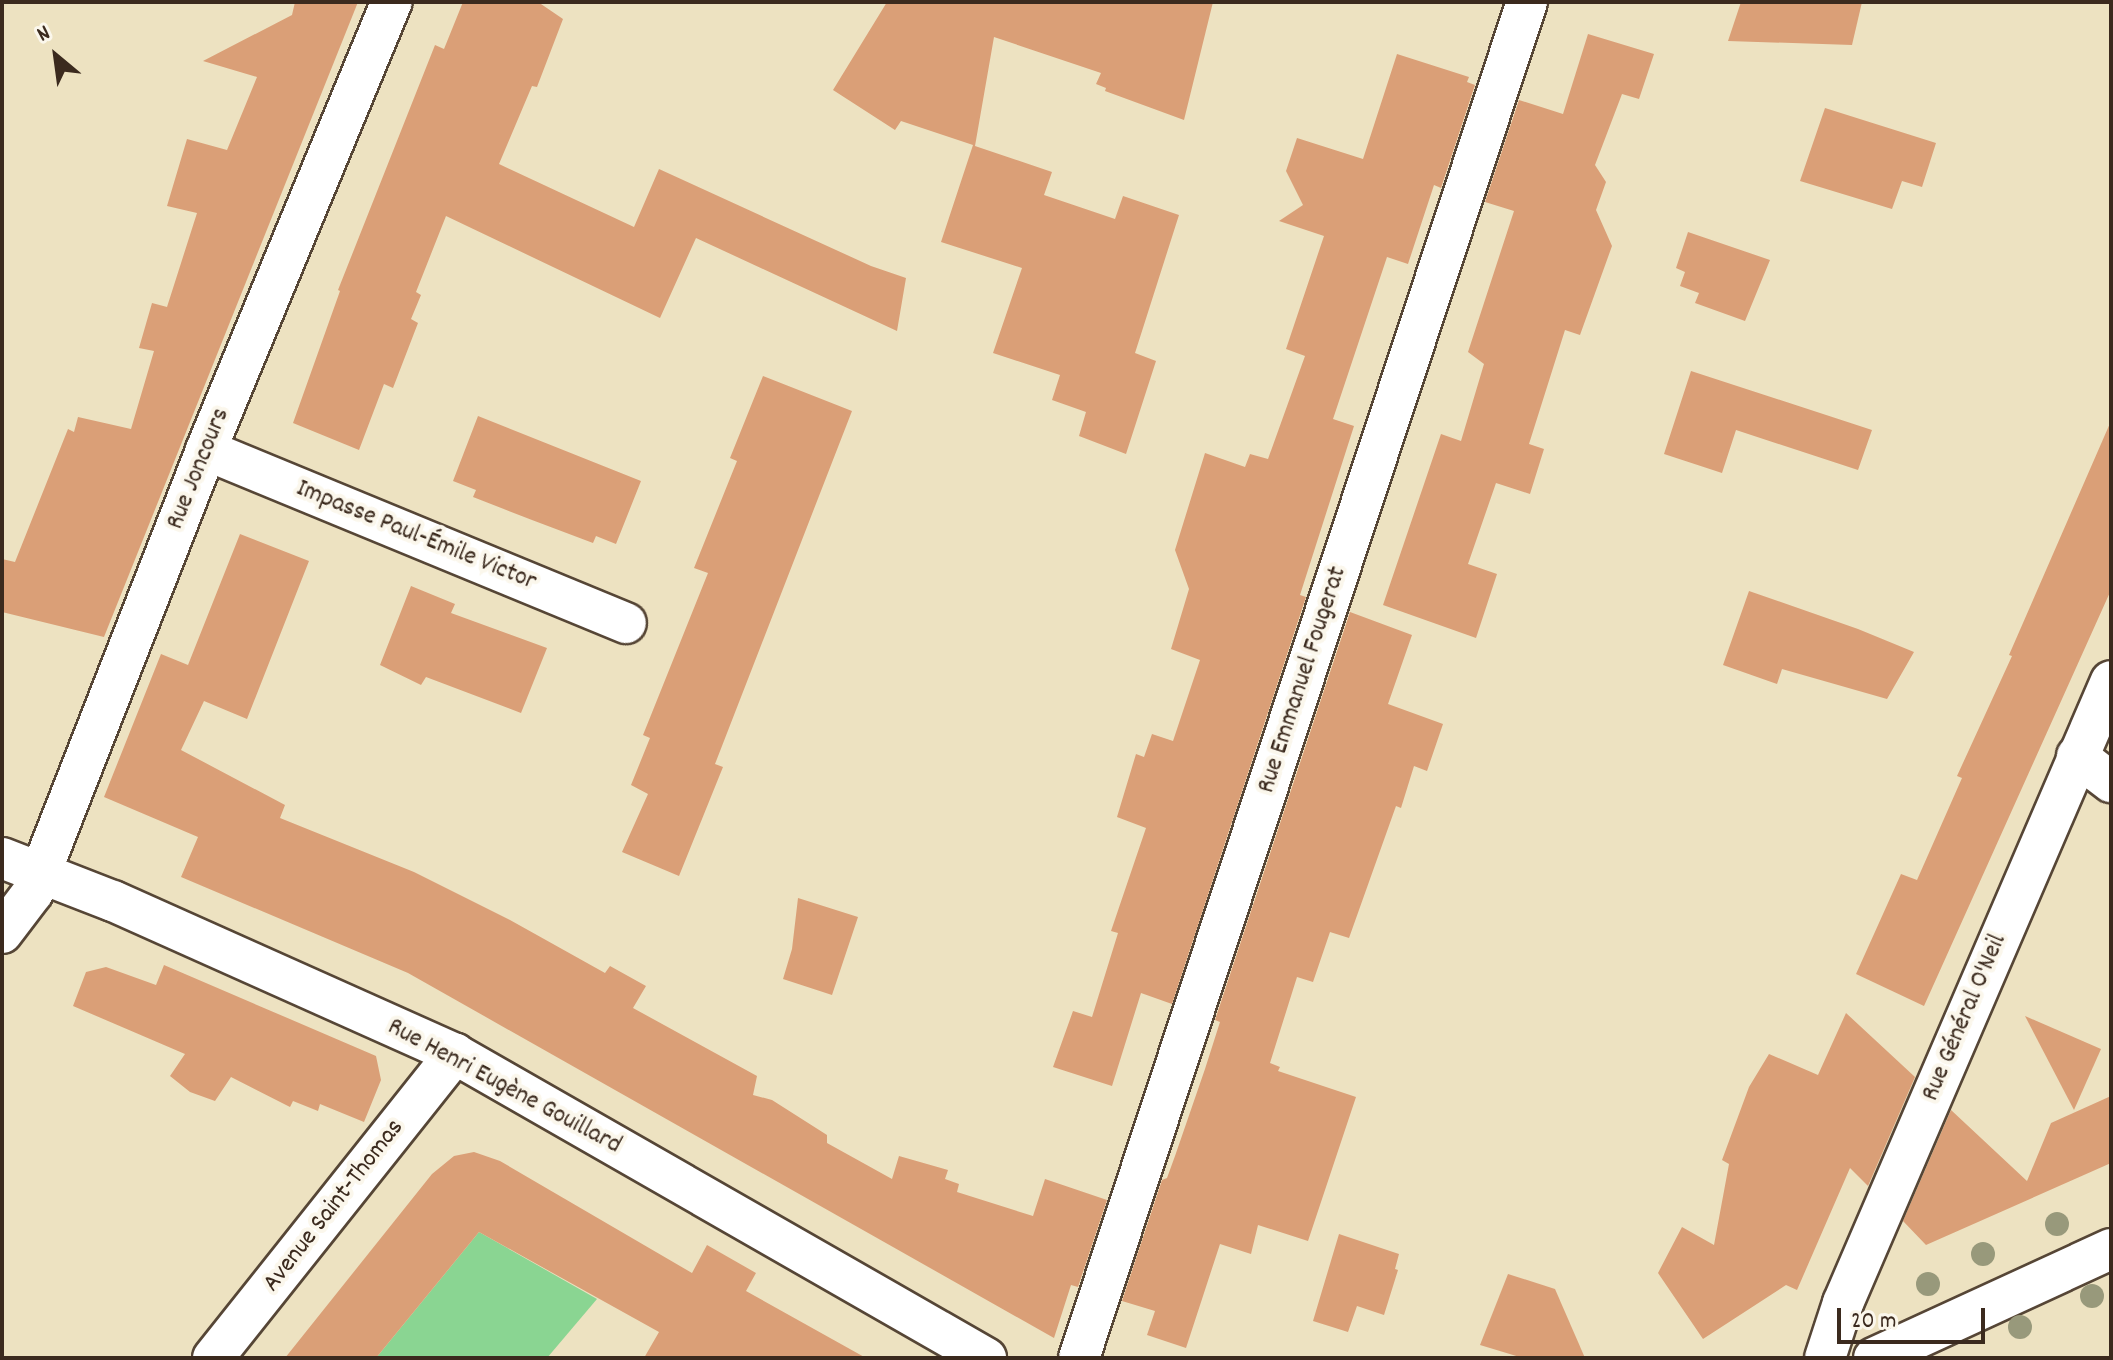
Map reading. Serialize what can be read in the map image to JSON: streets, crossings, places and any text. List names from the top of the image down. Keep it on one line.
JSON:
{"streets":{"street":["Rue Joncours","Impasse Paul-Émile Victor","Rue Emmanuel Fougerat","Rue Général O'Neil","Rue Henri Eugène Gouillard","Avenue Saint-Thomas"]},"crossings":[["Rue Joncours","Impasse Paul-Émile Victor"],["Rue Joncours","Rue Henri Eugène Gouillard"],["Rue Henri Eugène Gouillard","Avenue Saint-Thomas"]],"scale_bar":"20 m","north":"top left"}
